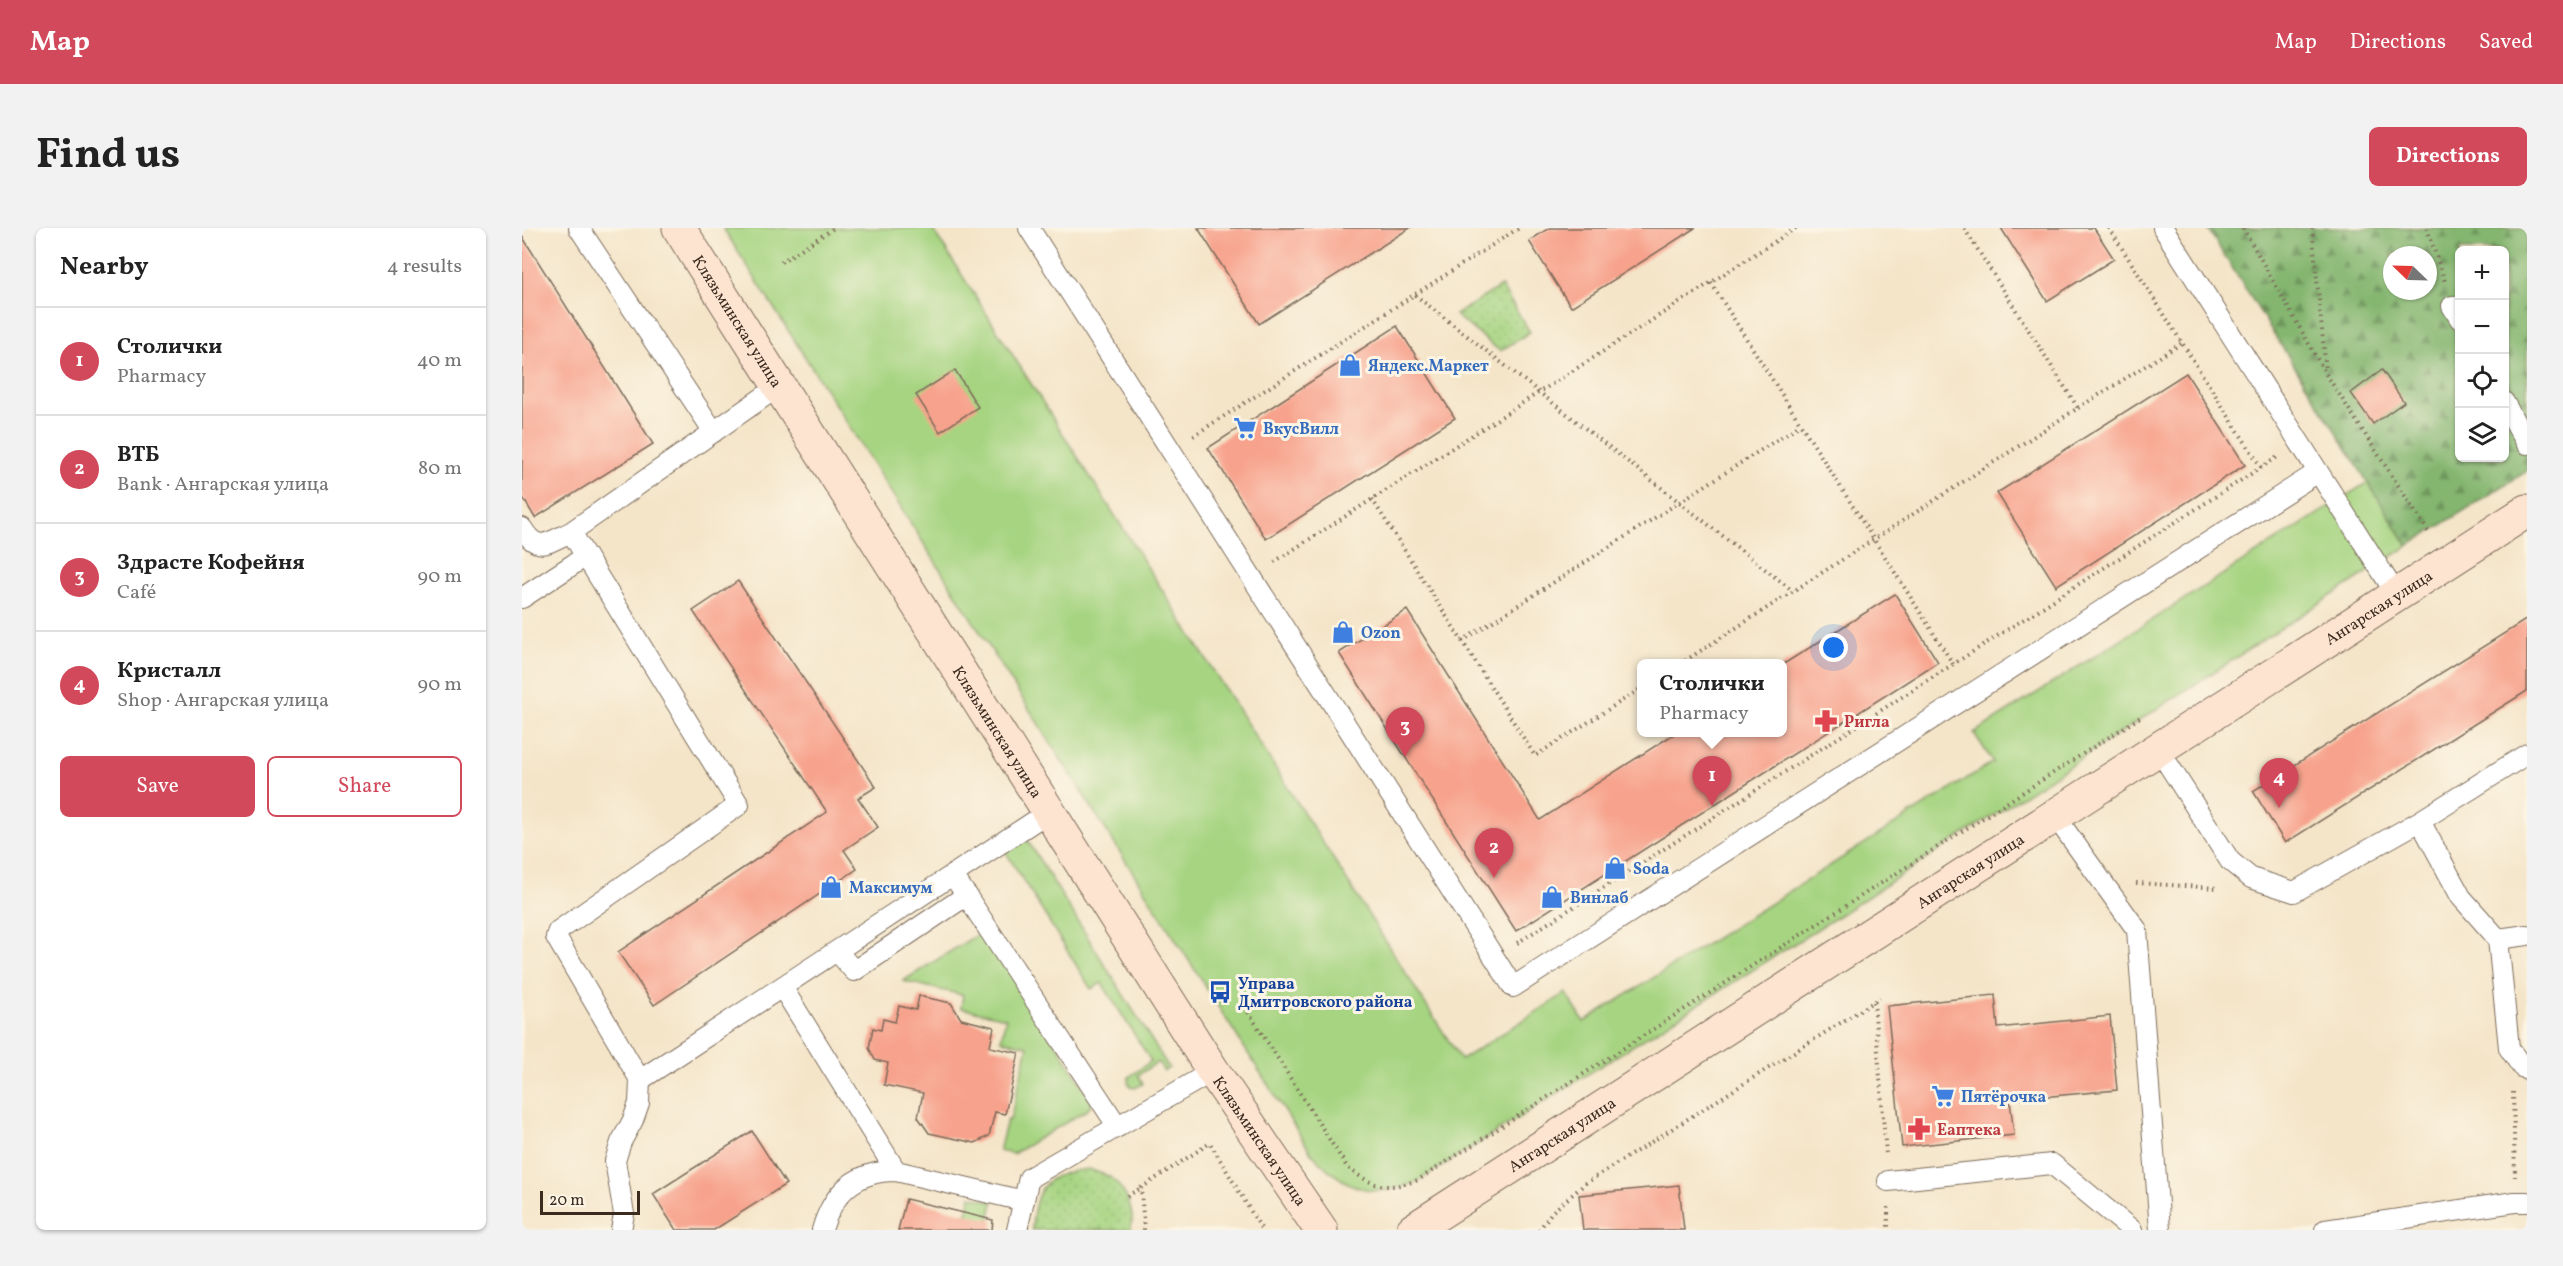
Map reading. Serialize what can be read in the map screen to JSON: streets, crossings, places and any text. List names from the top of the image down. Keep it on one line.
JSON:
{"streets":{"street":["Клязьминская улица","Ангарская улица"]},"places":{"shop":["Яндекс.Маркет","Ozon","Soda","Максимум","Винлаб"],"supermarket":["ВкусВилл","Пятёрочка"],"pharmacy":["Ригла","Еаптека"],"bus stop":["Управа Дмитровского района"]},"scale_bar":"20 m","north":"top left","page":{"header":"Map","nav":["Map","Directions","Saved"],"title":"Find us","buttons":["Directions",["Save","Share"]],"heading":["Nearby","4 results"],"map_buttons":["+","−"],"list":[{"mark":"1","name":"Столички","note":"Pharmacy","value":"40 m"},{"mark":"2","name":"ВТБ","note":"Bank · Ангарская улица","value":"80 m"},{"mark":"3","name":"Здрасте Кофейня","note":"Café","value":"90 m"},{"mark":"4","name":"Кристалл","note":"Shop · Ангарская улица","value":"90 m"}],"popup":["Столички","Pharmacy"],"pins":["3","1","4","2"],"scale":"20 m"}}
